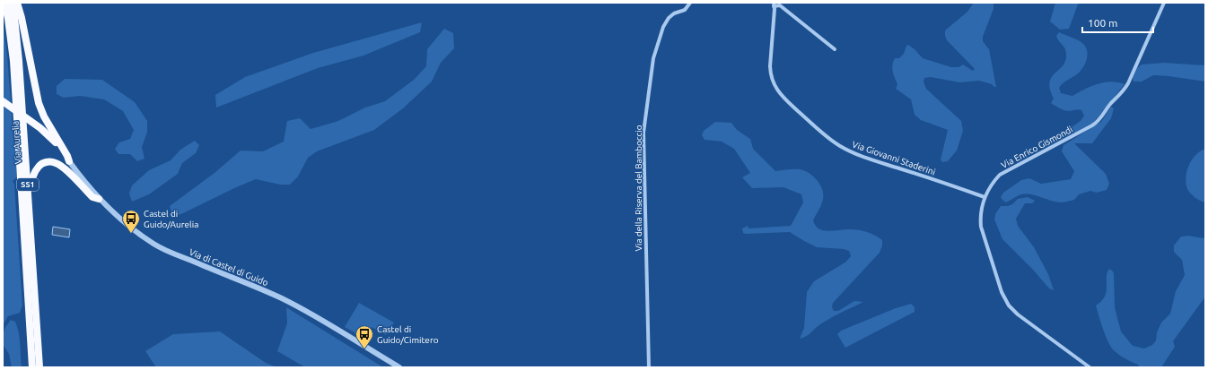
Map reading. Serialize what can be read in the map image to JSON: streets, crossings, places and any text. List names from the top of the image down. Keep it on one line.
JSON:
{"streets":{"highway":["Via Aurelia","SS1"],"street":["Via Enrico Gismondi","Via Giovanni Staderini","Via della Riserva del Bamboccio","Via di Castel di Guido"]},"crossings":[["Via Enrico Gismondi","Via Giovanni Staderini"]],"places":{"bus stop":["Castel di Guido/Aurelia","Castel di Guido/Cimitero"]},"scale_bar":"100 m"}
